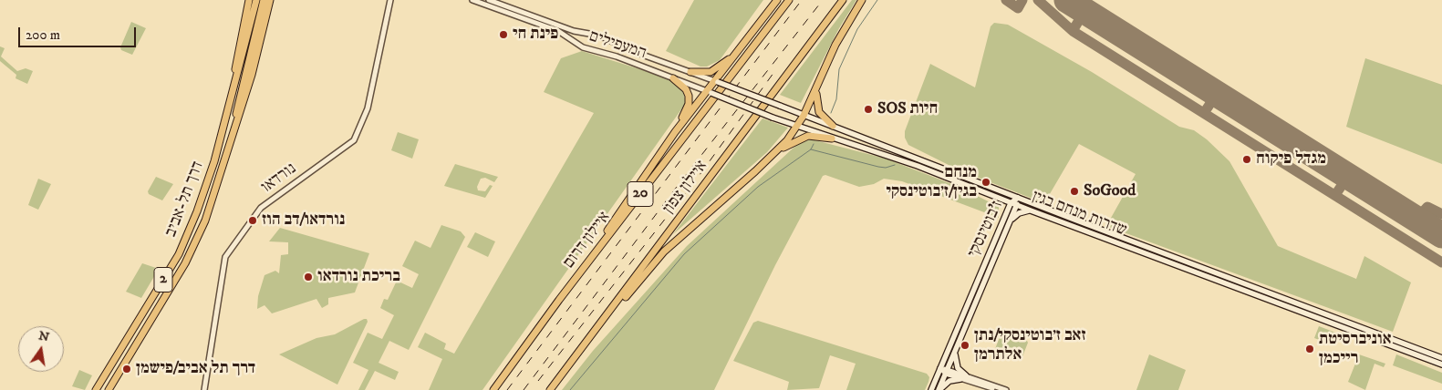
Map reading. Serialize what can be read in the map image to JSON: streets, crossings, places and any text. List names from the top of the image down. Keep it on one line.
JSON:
{"streets":{"highway":["איילון צפון","20","דרך תל-אביב","איילון דרום","2"],"main road":["שדרות מנחם בגין","ז'בוטינסקי"],"street":["המעפילים","נורדאו"]},"crossings":[["המעפילים","שדרות מנחם בגין"],["דרך תל-אביב","2"],["שדרות מנחם בגין","ז'בוטינסקי"]],"places":["פינת חי","SOS חיות","מגדל פיקוח","מנחם בגין/ז׳בוטינסקי","SoGood","נורדאו/דב הוז","בריכת נורדאו","זאב ז׳בוטינסקי/נתן אלתרמן","אוניברסיטת רייכמן","דרך תל אביב/פישמן"],"scale_bar":"200 m","north":"top"}
